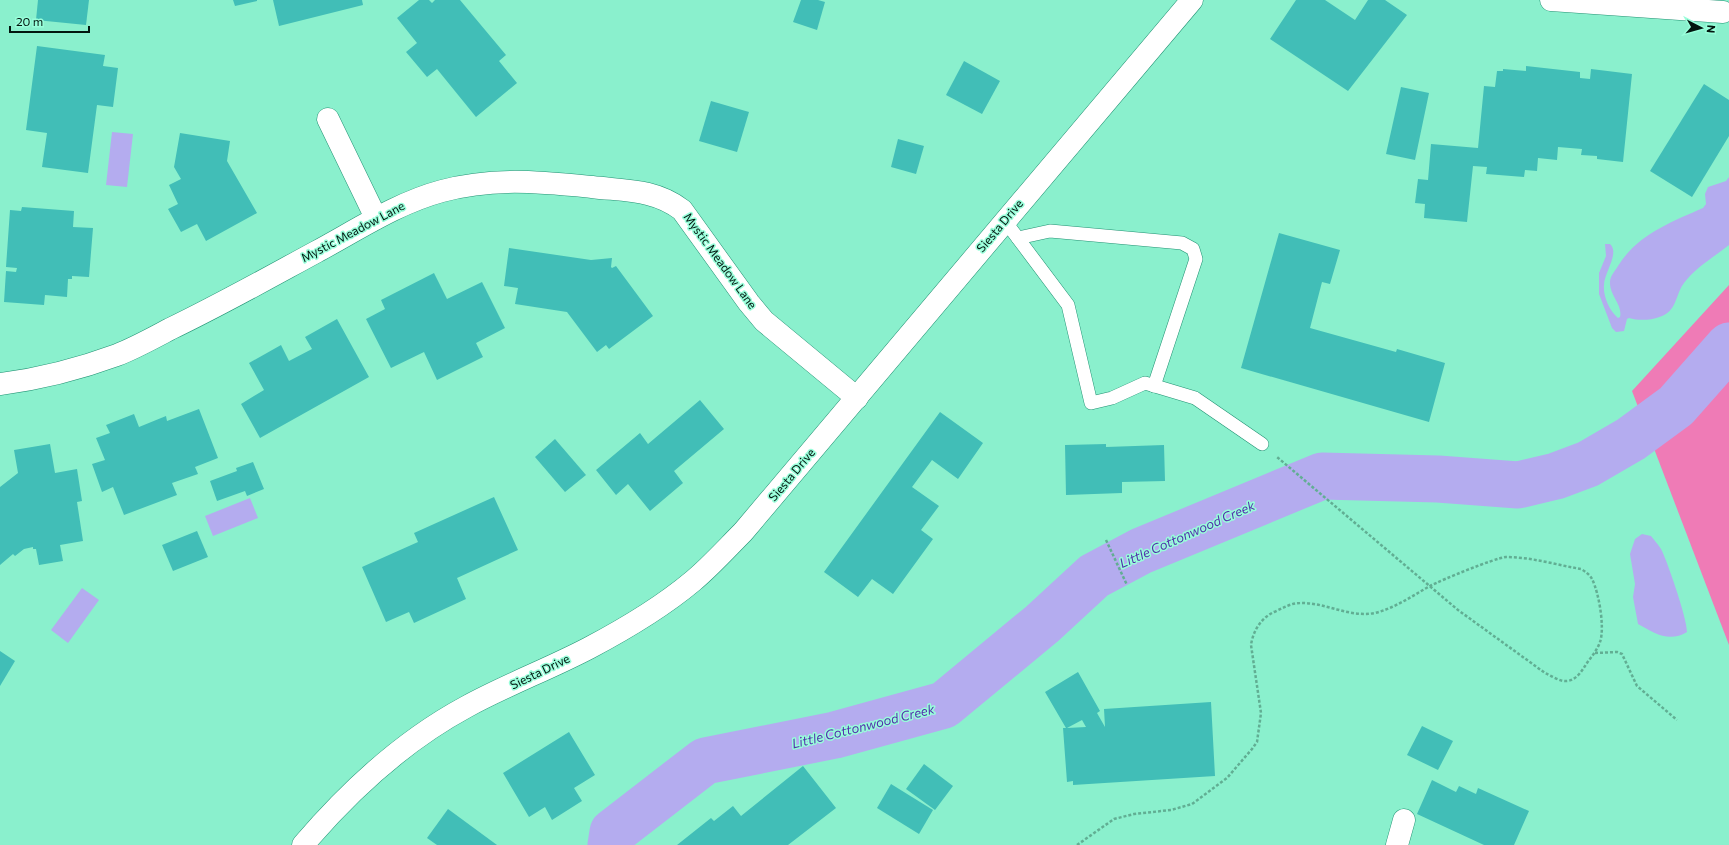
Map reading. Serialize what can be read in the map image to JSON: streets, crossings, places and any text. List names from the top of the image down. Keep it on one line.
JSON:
{"streets":{"street":["Siesta Drive","Mystic Meadow Lane"]},"crossings":[["Siesta Drive","Mystic Meadow Lane"]],"water":["Little Cottonwood Creek"],"scale_bar":"20 m","north":"right"}
